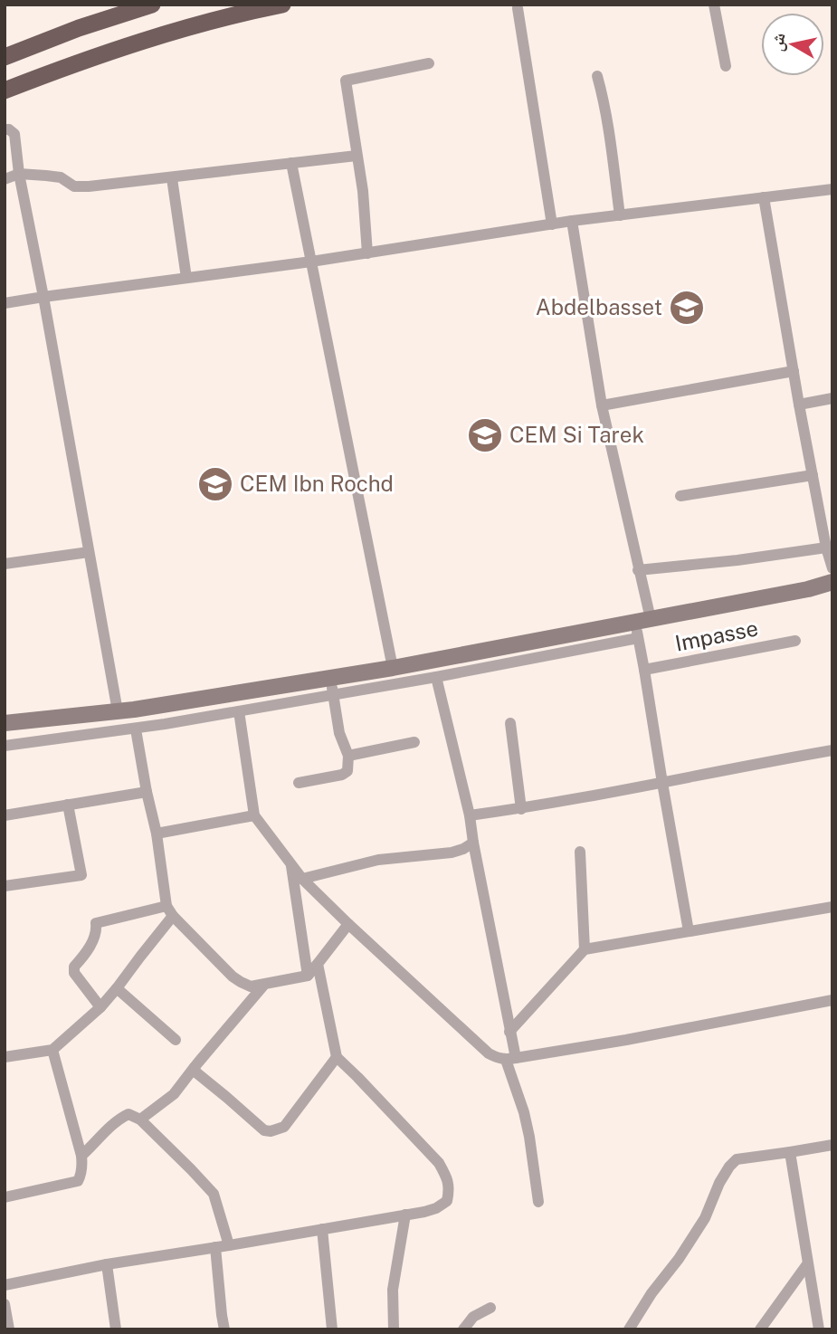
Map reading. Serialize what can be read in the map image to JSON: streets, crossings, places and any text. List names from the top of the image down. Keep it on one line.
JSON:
{"streets":{"street":["Impasse"]},"places":{"school or university":["Abdelbasset","CEM Si Tarek","CEM Ibn Rochd"]},"north":"left"}
